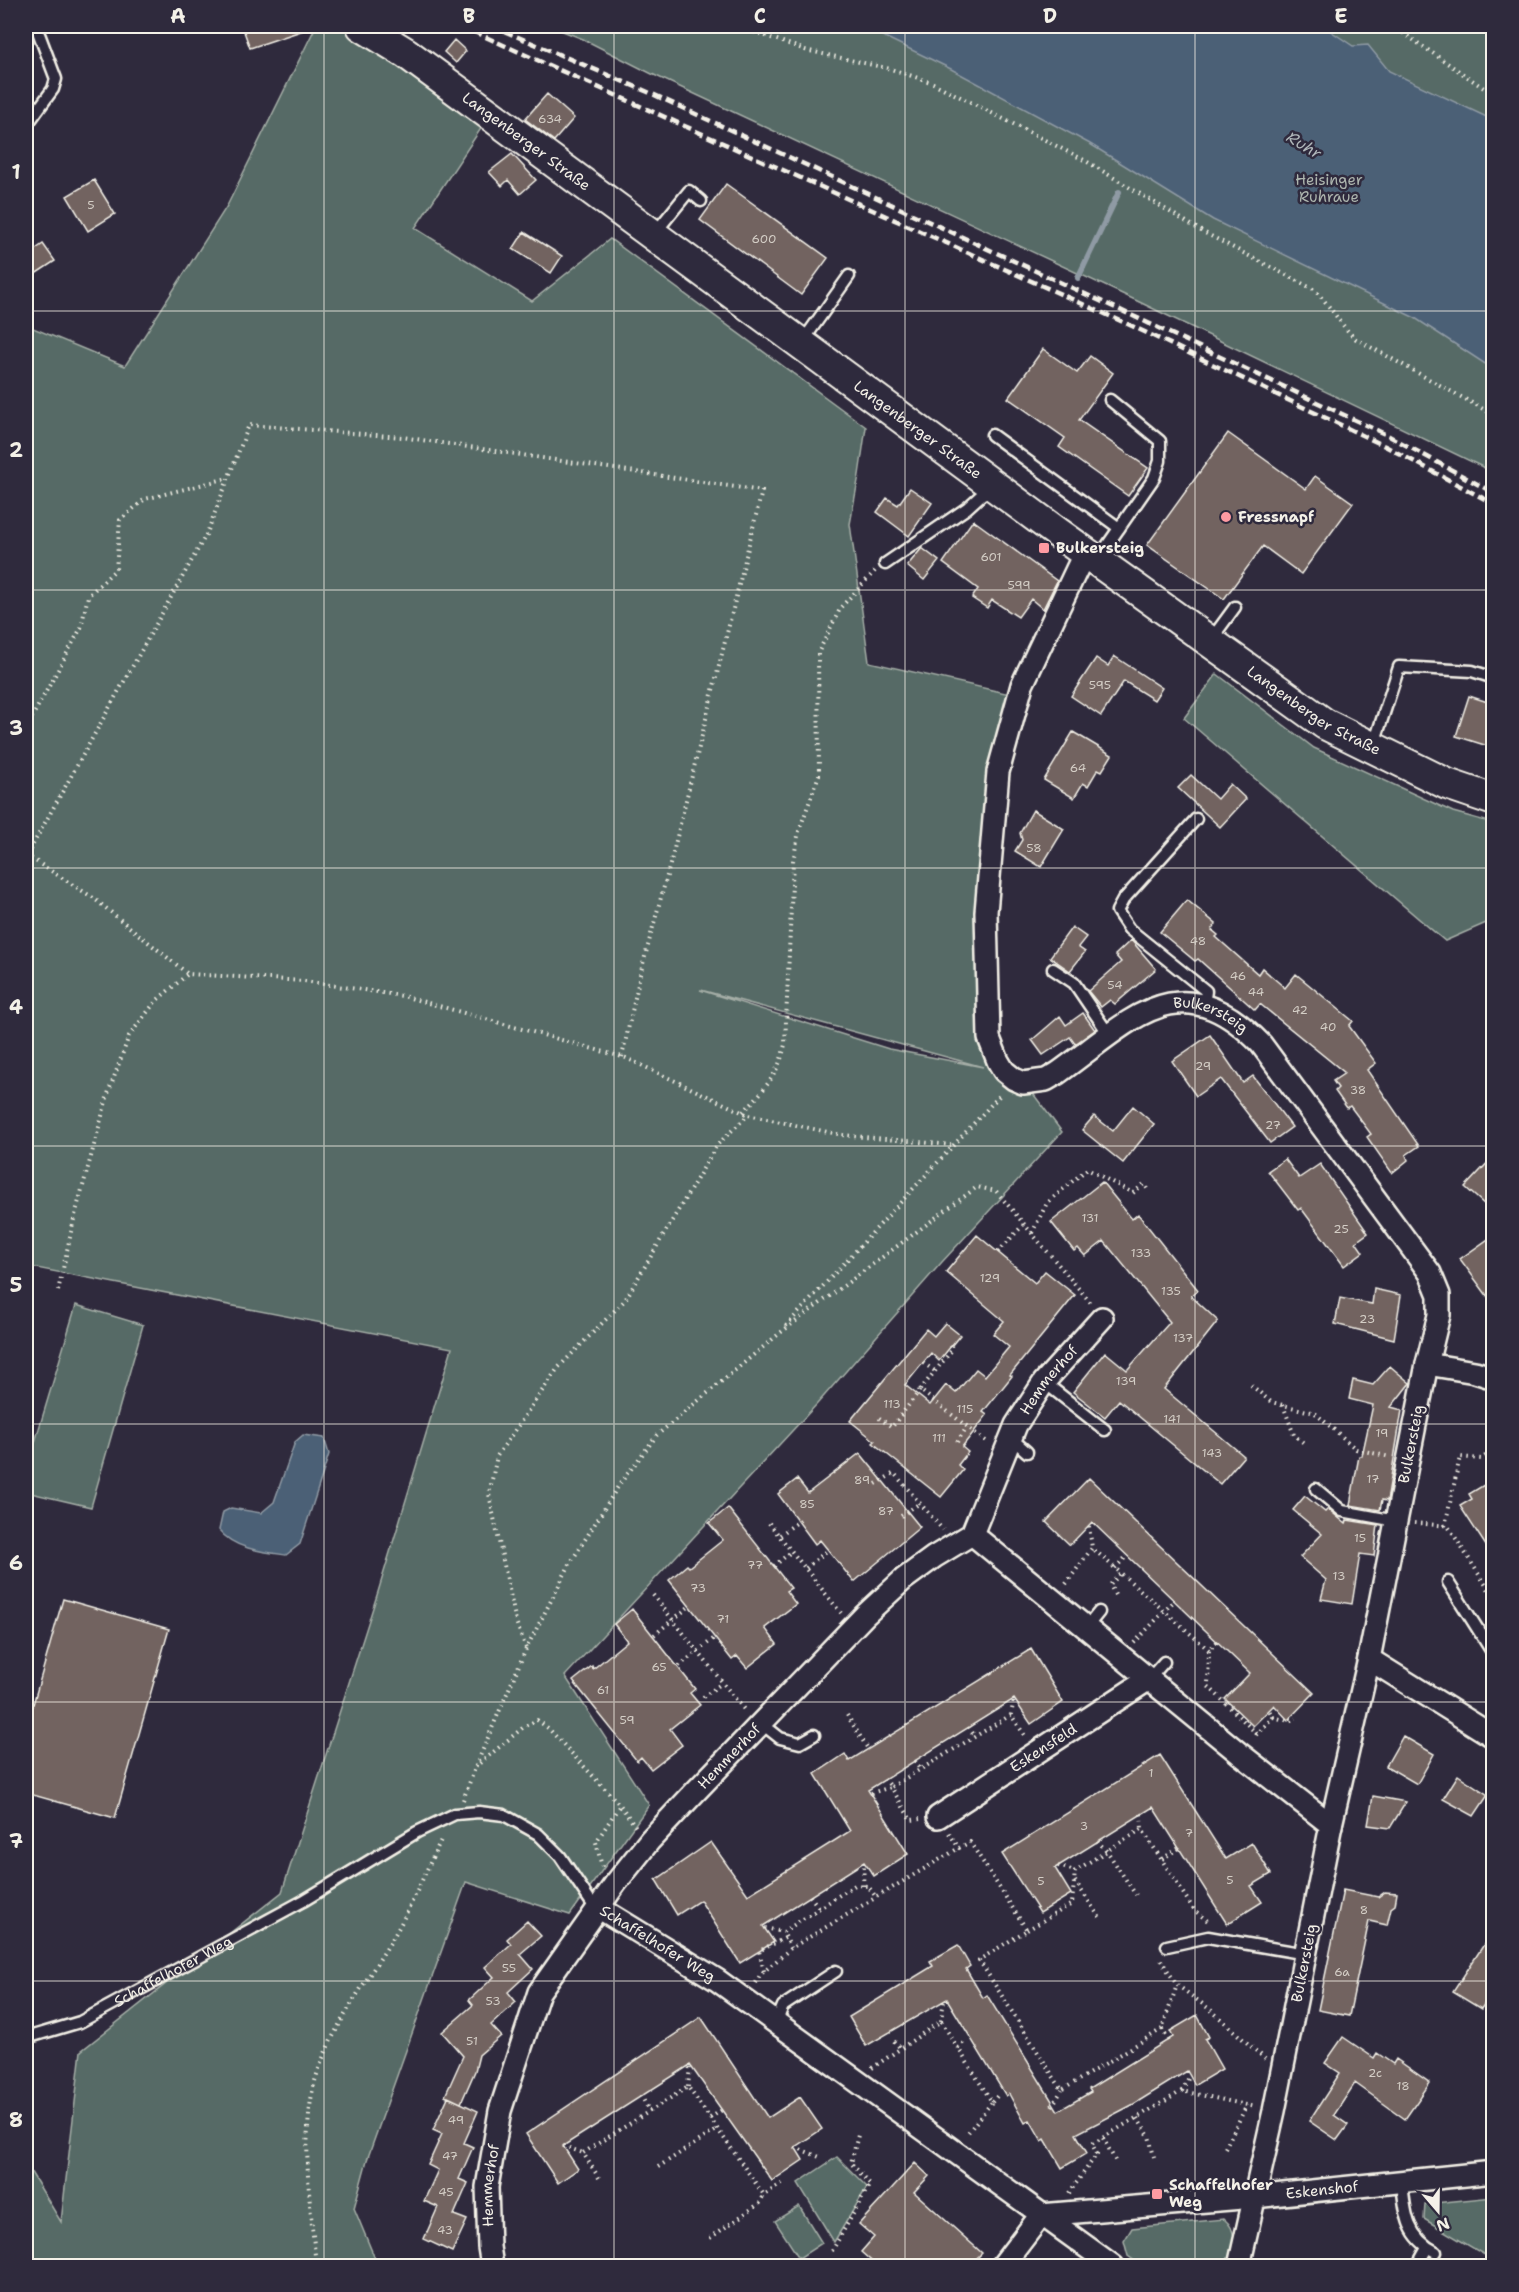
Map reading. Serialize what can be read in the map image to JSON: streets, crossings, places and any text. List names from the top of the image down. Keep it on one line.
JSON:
{"streets":{"main road":["Langenberger Straße"],"street":["Bulkersteig","Hemmerhof","Eskensfeld","Schaffelhofer Weg","Eskenshof"]},"crossings":[["Bulkersteig","Eskenshof"],["Hemmerhof","Schaffelhofer Weg"],["Schaffelhofer Weg","Eskenshof"]],"water":["Ruhr"],"parks":["Heisinger Ruhraue"],"places":{"other":["Fressnapf"],"transit":["Bulkersteig","Schaffelhofer Weg"]},"house_numbers":["634","5","600","601","599","595","64","58","48","46","54","44","42","40","29","38","27","131","25","133","129","135","23","137","139","113","115","141","19","111","143","17","89","85","87","15","77","13","73","71","65","61","59","1","3","7","5","5","8","55","6a","53","51","2c","18","49","47","45","43"],"north":"bottom","grid":{"columns":["A","B","C","D","E"],"rows":["1","2","3","4","5","6","7","8"]}}
